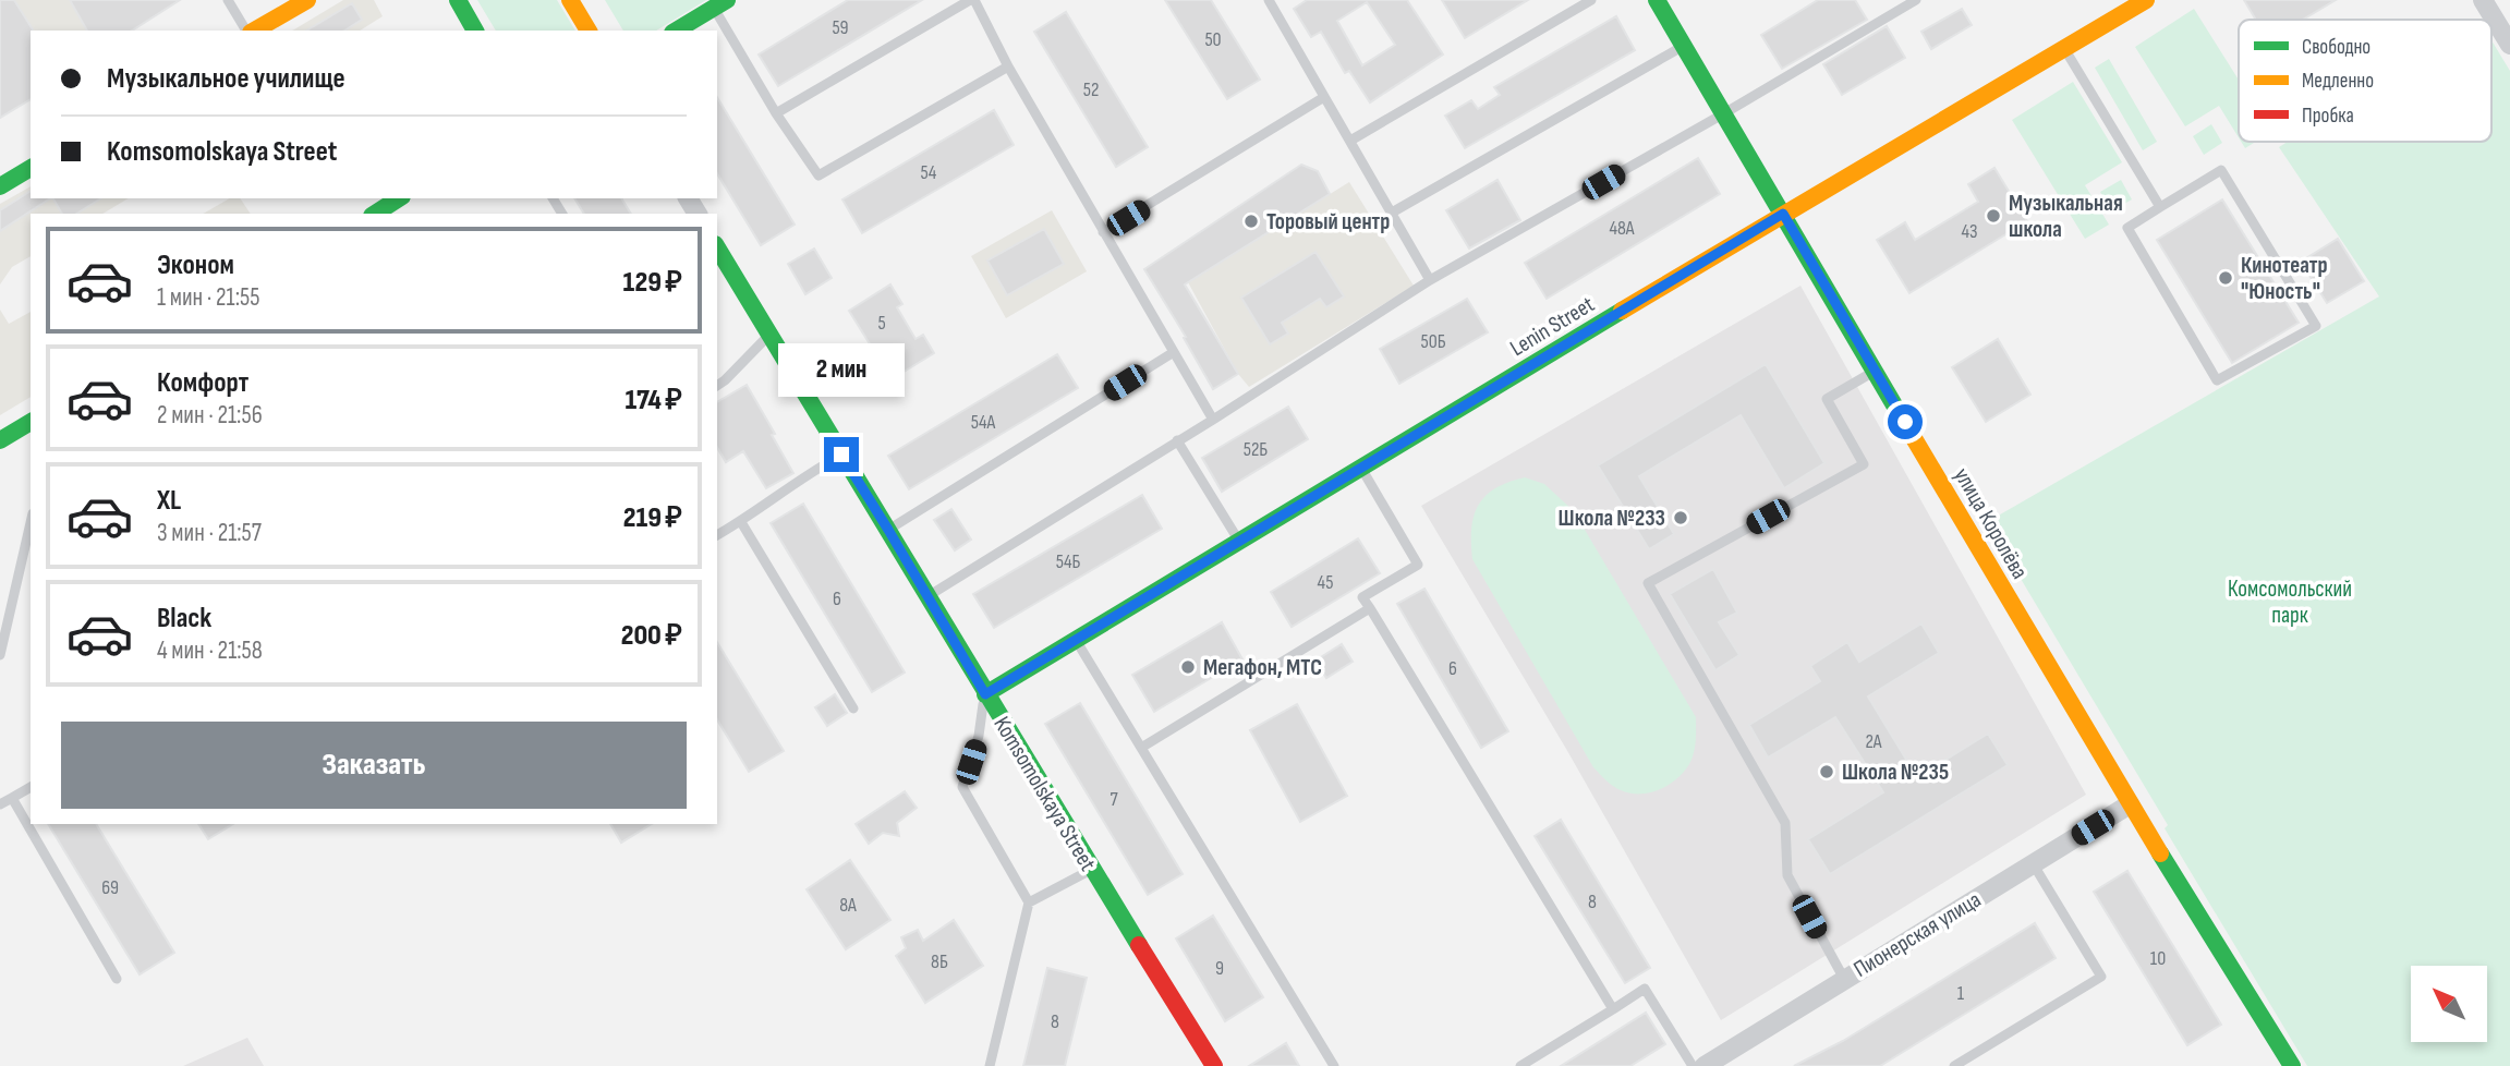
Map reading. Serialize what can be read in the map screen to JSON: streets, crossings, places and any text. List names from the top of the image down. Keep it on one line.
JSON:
{"streets":{"street":["Lenin Street","улица Королёва","Komsomolskaya Street","Пионерская улица"]},"crossings":[["Lenin Street","улица Королёва"],["Lenin Street","Komsomolskaya Street"],["улица Королёва","Пионерская улица"]],"parks":["Комсомольский парк"],"places":["Музыкальная школа","Торовый центр","Кинотеатр \"Юность\"","Школа №233","Мегафон, МТС","Школа №235"],"house_numbers":["59","50","52","54","48А","43","5","50Б","54А","52Б","54Б","45","6","6","2А","7","69","8","8А","10","8Б","9","1","8"],"legend":["Свободно","Медленно","Пробка"],"north":"top left","page":{"banner":["Музыкальное училище","Komsomolskaya Street"],"list":[{"name":"Эконом","note":"1 мин · 21:55","value":"129 ₽"},{"name":"Комфорт","note":"2 мин · 21:56","value":"174 ₽"},{"name":"XL","note":"3 мин · 21:57","value":"219 ₽"},{"name":"Black","note":"4 мин · 21:58","value":"200 ₽"}],"bubble":"2 мин","buttons":"Заказать"}}
